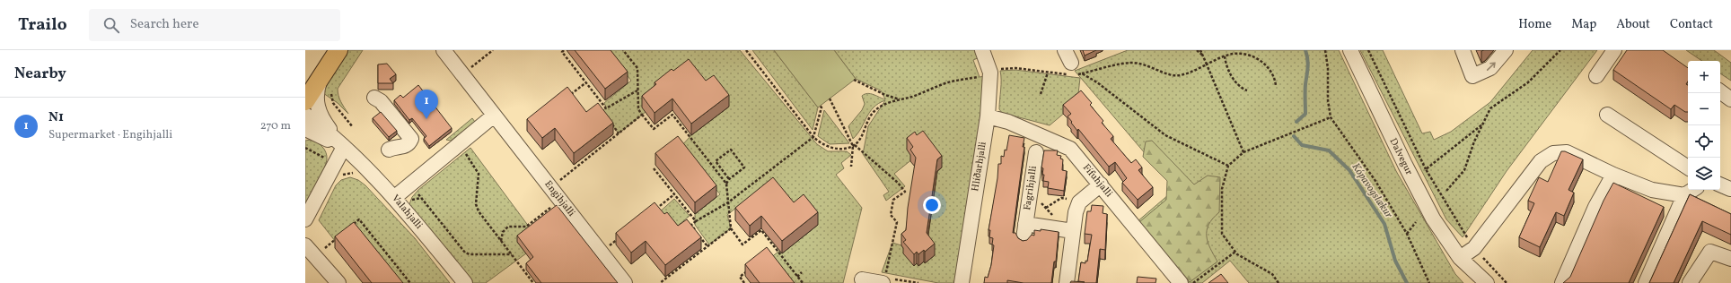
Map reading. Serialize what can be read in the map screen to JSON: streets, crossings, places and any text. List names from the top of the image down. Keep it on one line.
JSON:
{"streets":{"street":["Dalvegur","Hlíðarhjalli","Fífuhjalli","Fagrihjalli","Engihjalli","Valahjalli"]},"crossings":[["Hlíðarhjalli","Fífuhjalli"]],"water":["Kópavogslækur"],"page":{"header":"Trailo","search":"Search here","nav":["Home","Map","About","Contact"],"heading":"Nearby","map_buttons":["+","−"],"pins":"1","list":[{"mark":"1","name":"N1","note":"Supermarket · Engihjalli","value":"270 m"}]}}
